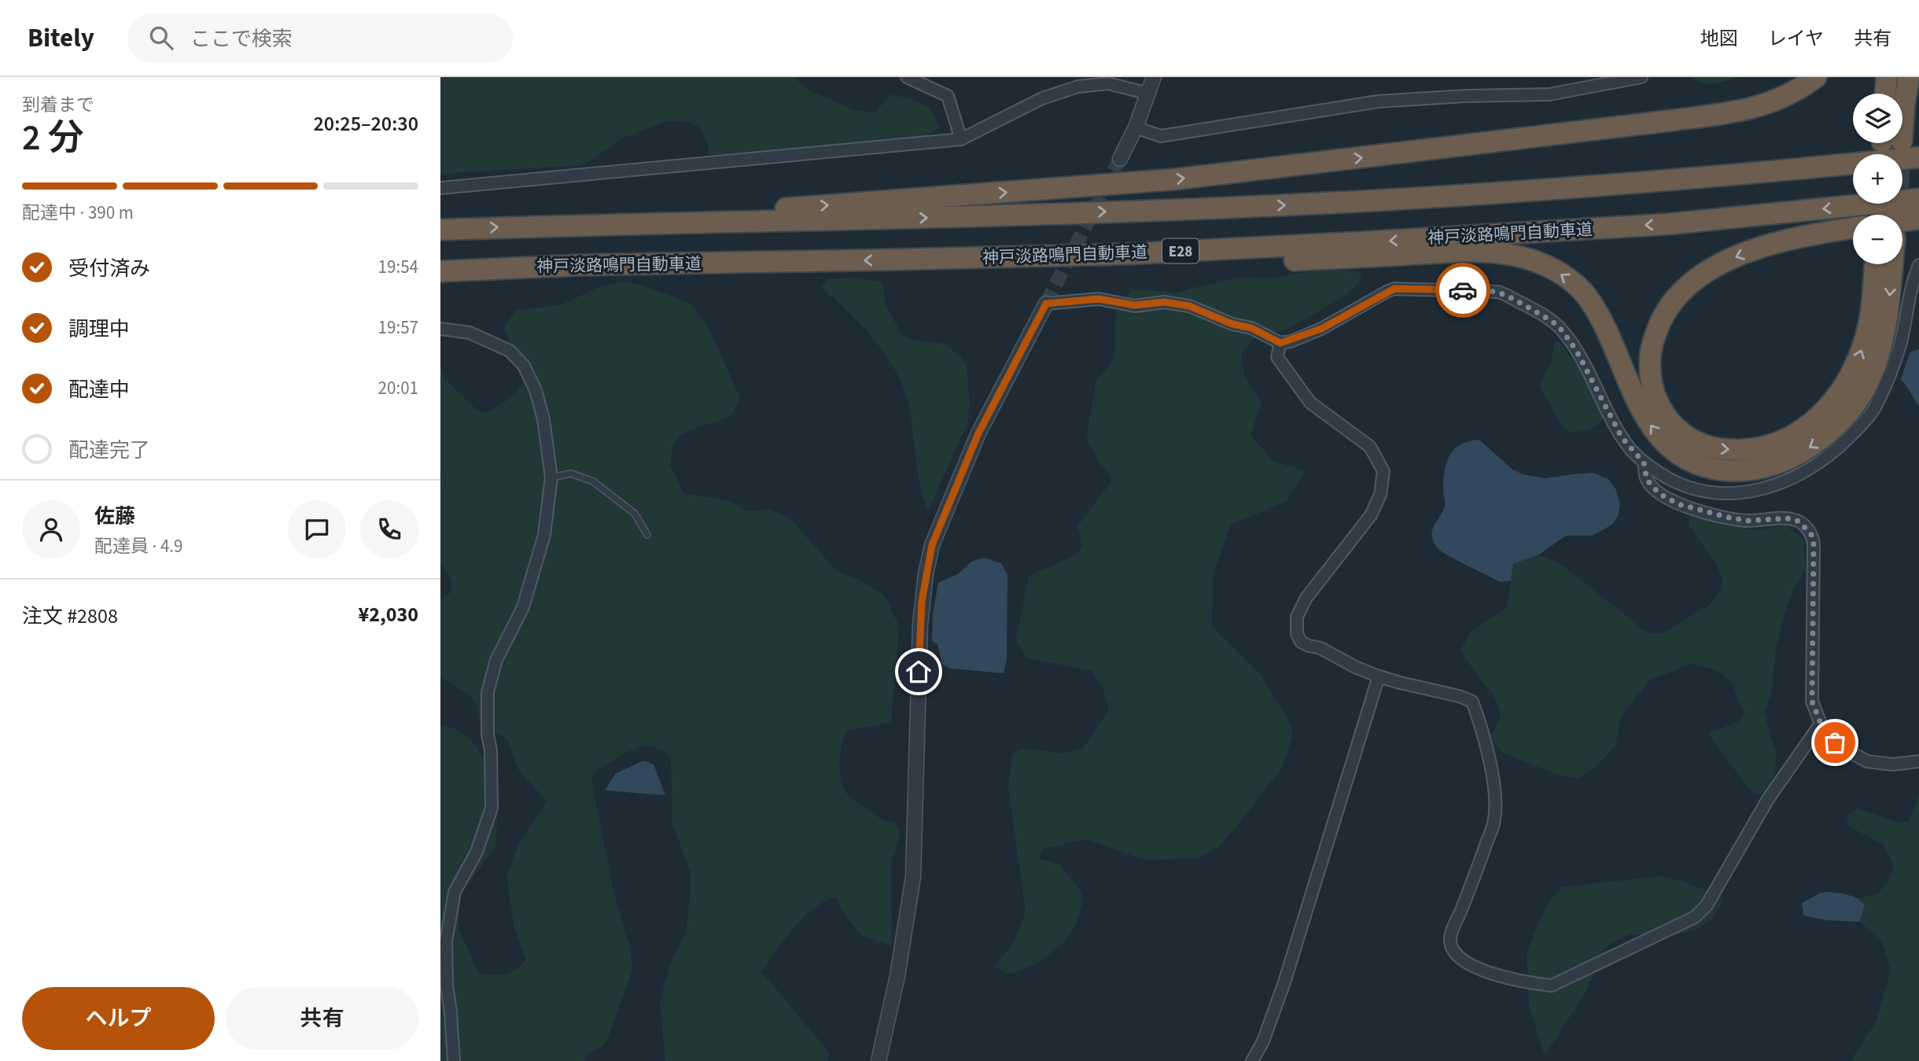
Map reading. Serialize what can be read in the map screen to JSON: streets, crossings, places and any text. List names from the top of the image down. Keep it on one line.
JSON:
{"streets":{"highway":["神戸淡路鳴門自動車道","E28"]},"page":{"header":"Bitely","search":"ここで検索","nav":["地図","レイヤ","共有"],"heading":["2 分","到着まで","20:25–20:30"],"panel":["佐藤","配達員 · 4.9","注文 #2808","¥2,030"],"map_buttons":["+","−"],"bar":"配達中 · 390 m","list":[["受付済み","19:54"],["調理中","19:57"],["配達中","20:01"],"配達完了"],"buttons":["ヘルプ","共有"]}}
